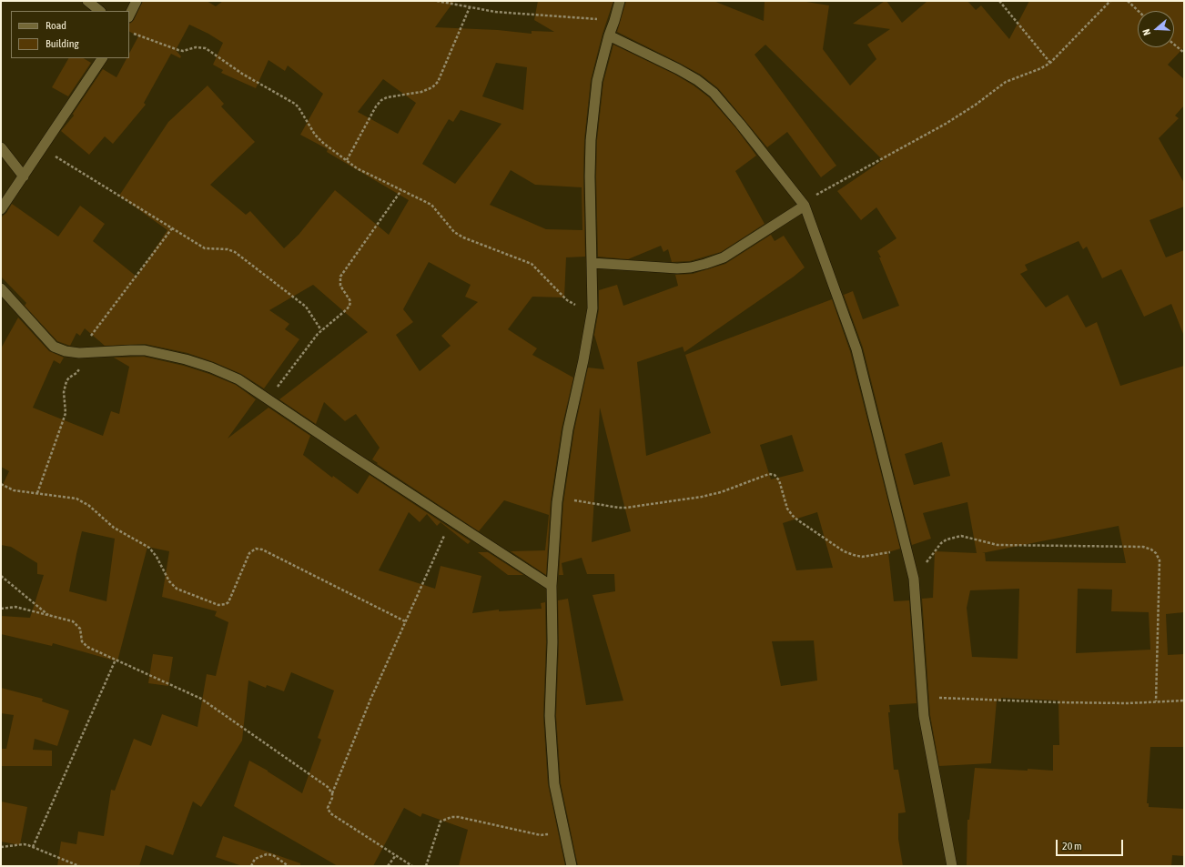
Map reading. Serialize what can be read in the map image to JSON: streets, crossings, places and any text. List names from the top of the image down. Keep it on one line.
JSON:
{"legend":["Road","Building"],"scale_bar":"20 m","north":"left"}
